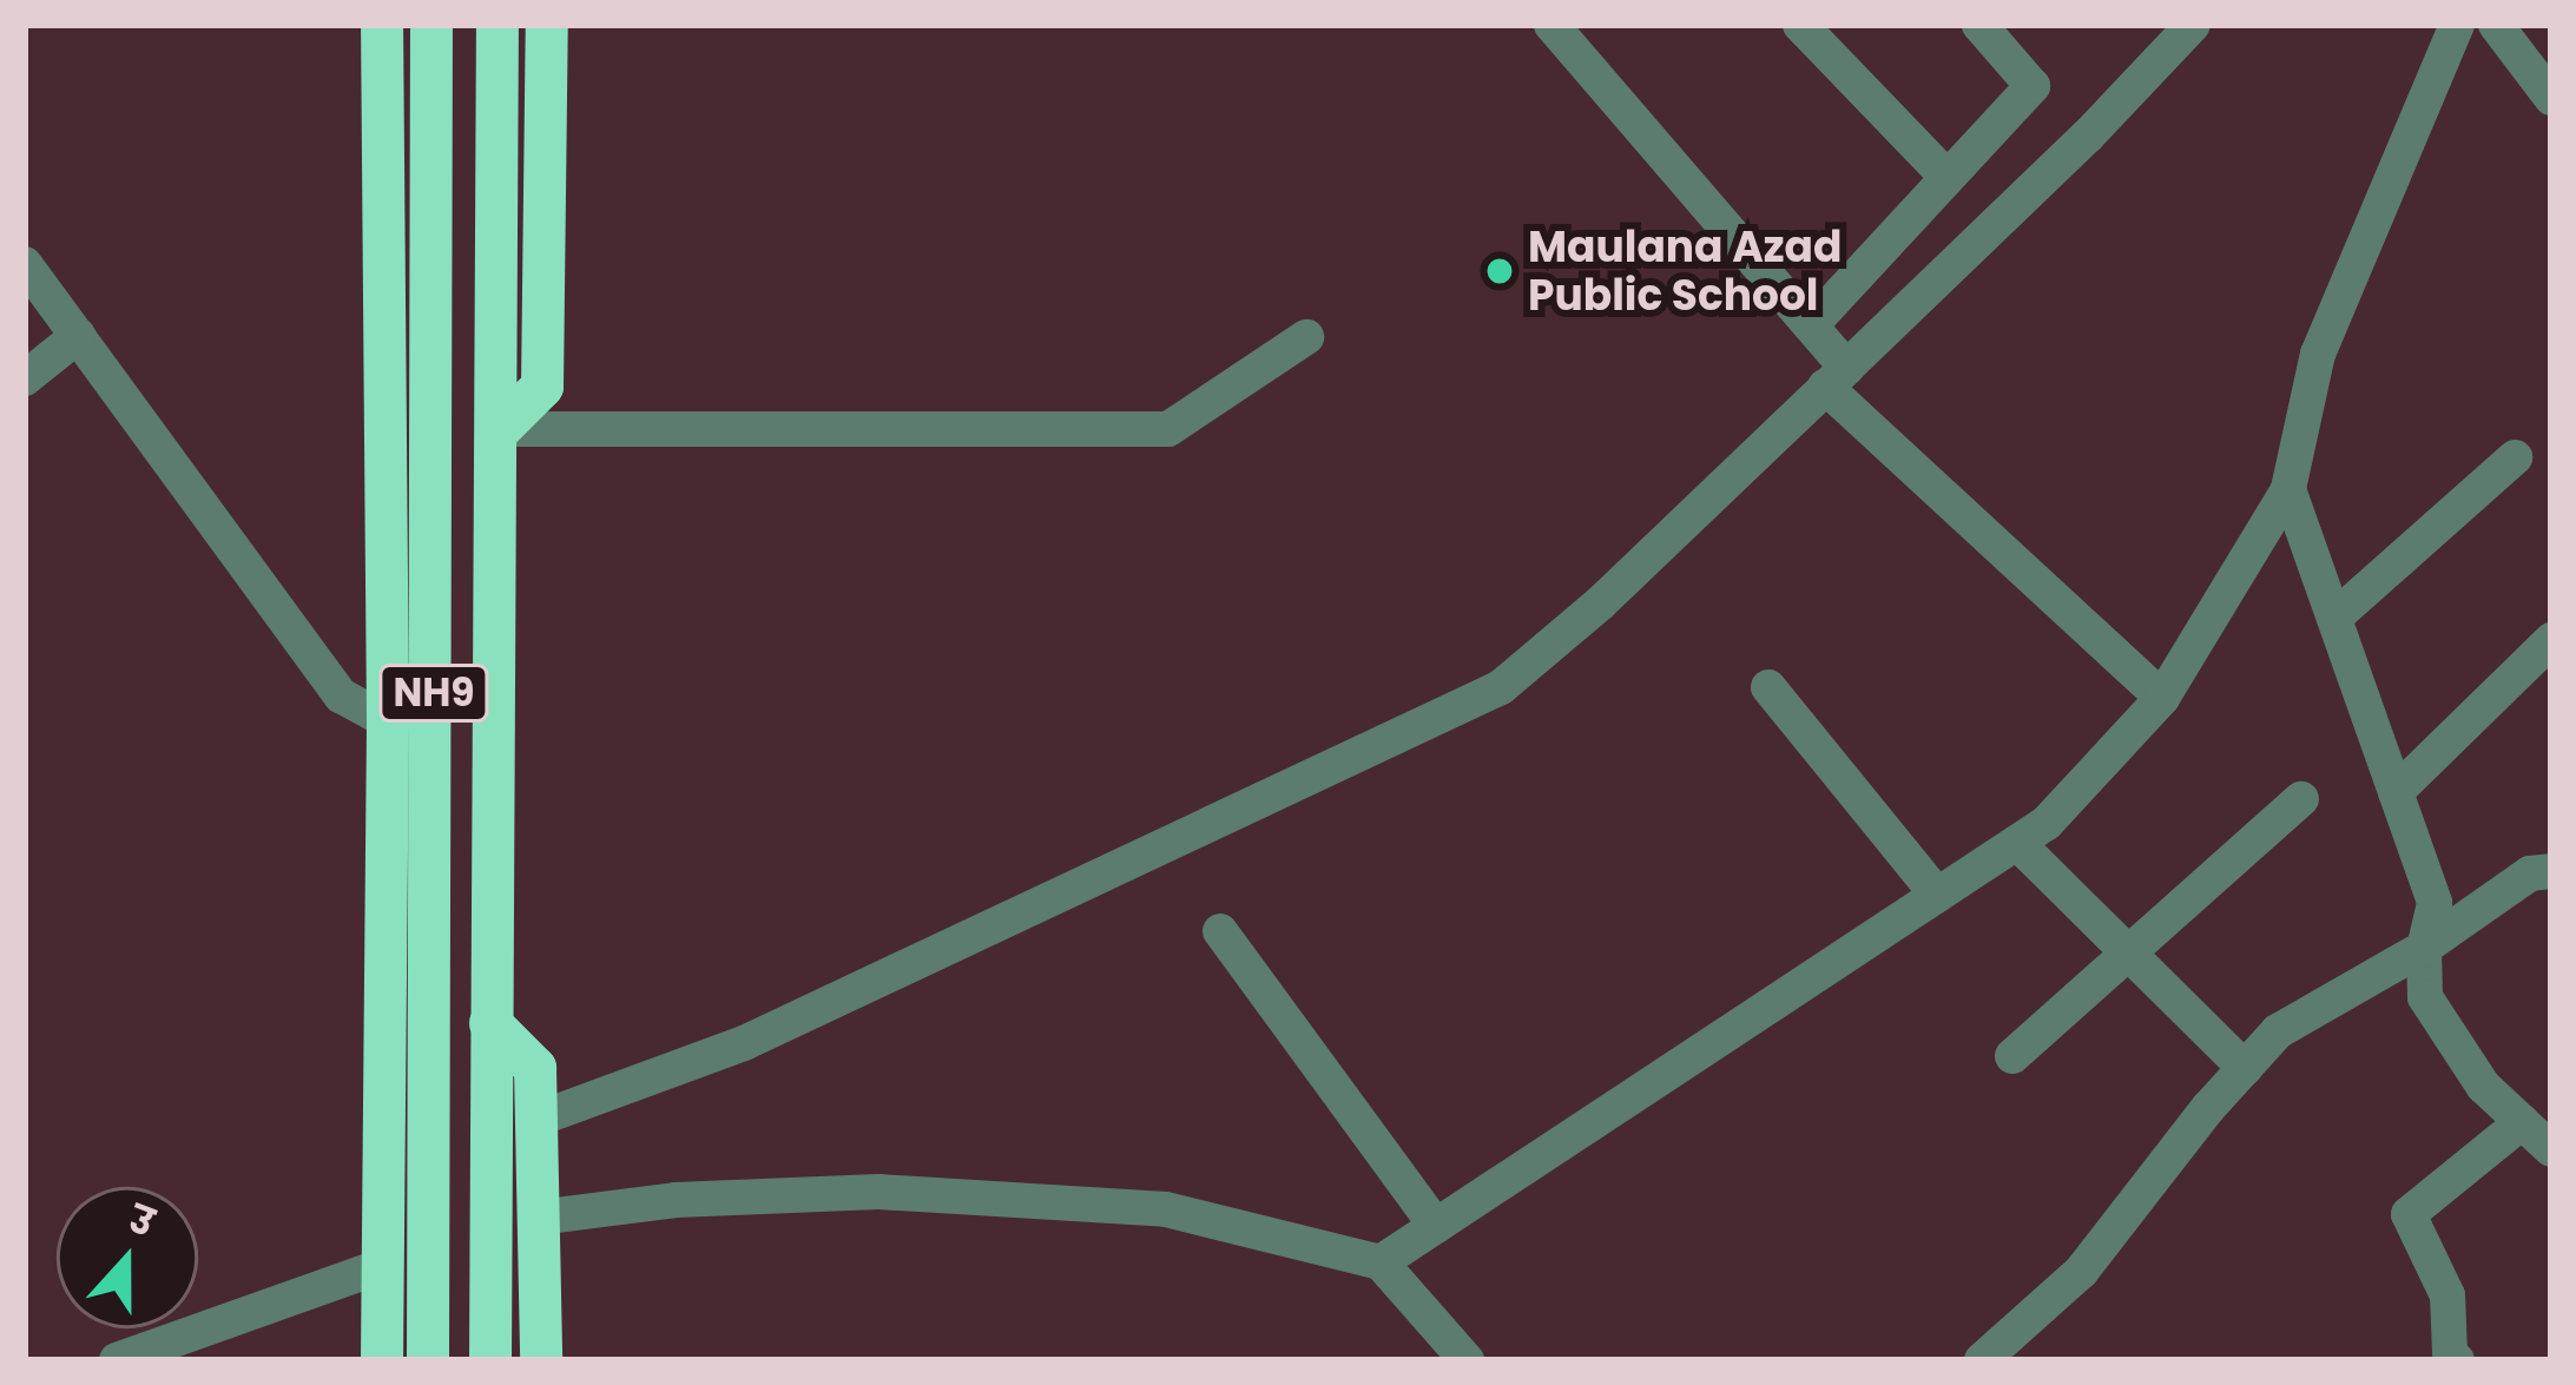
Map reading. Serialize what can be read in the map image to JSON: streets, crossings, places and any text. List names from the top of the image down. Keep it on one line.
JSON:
{"streets":{"highway":["NH9"]},"places":["Maulana Azad Public School"],"north":"top"}
